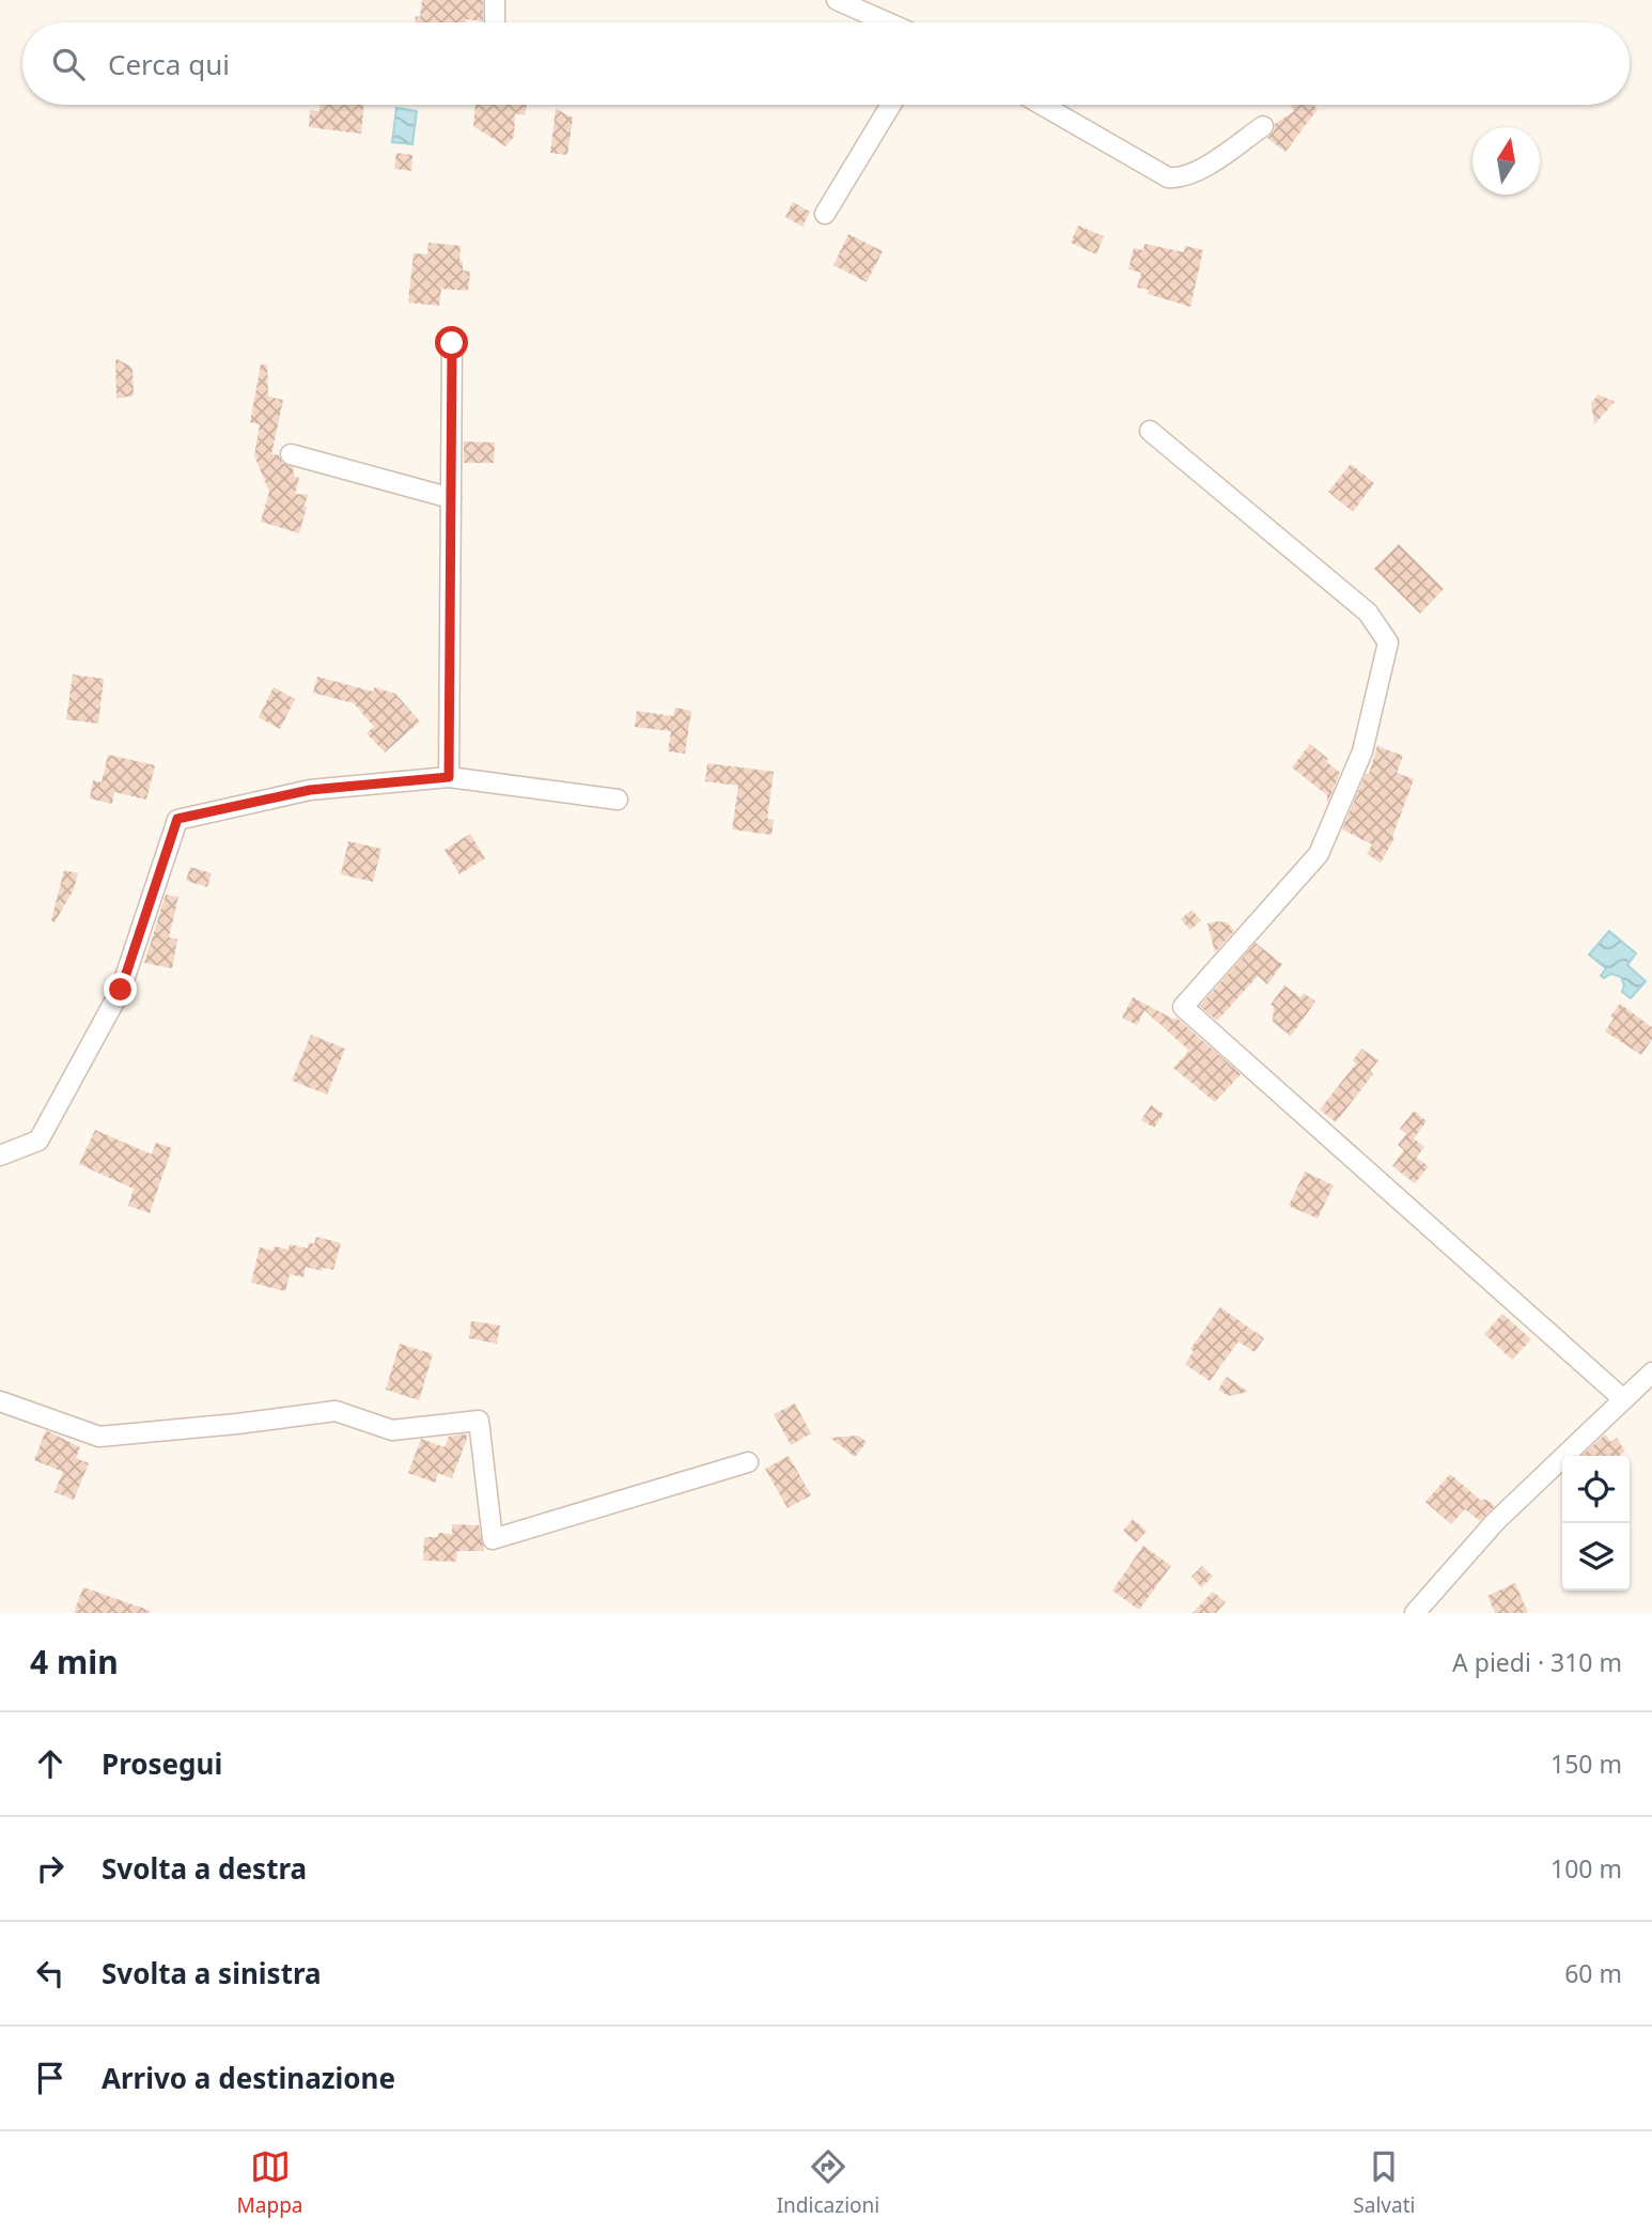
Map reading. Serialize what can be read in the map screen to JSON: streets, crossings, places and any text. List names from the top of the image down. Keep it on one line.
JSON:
{"north":"top","page":{"search":"Cerca qui","heading":["4 min","A piedi · 310 m"],"list":[["Prosegui","150 m"],["Svolta a destra","100 m"],["Svolta a sinistra","60 m"],"Arrivo a destinazione"],"nav":["Mappa","Indicazioni","Salvati"]}}
